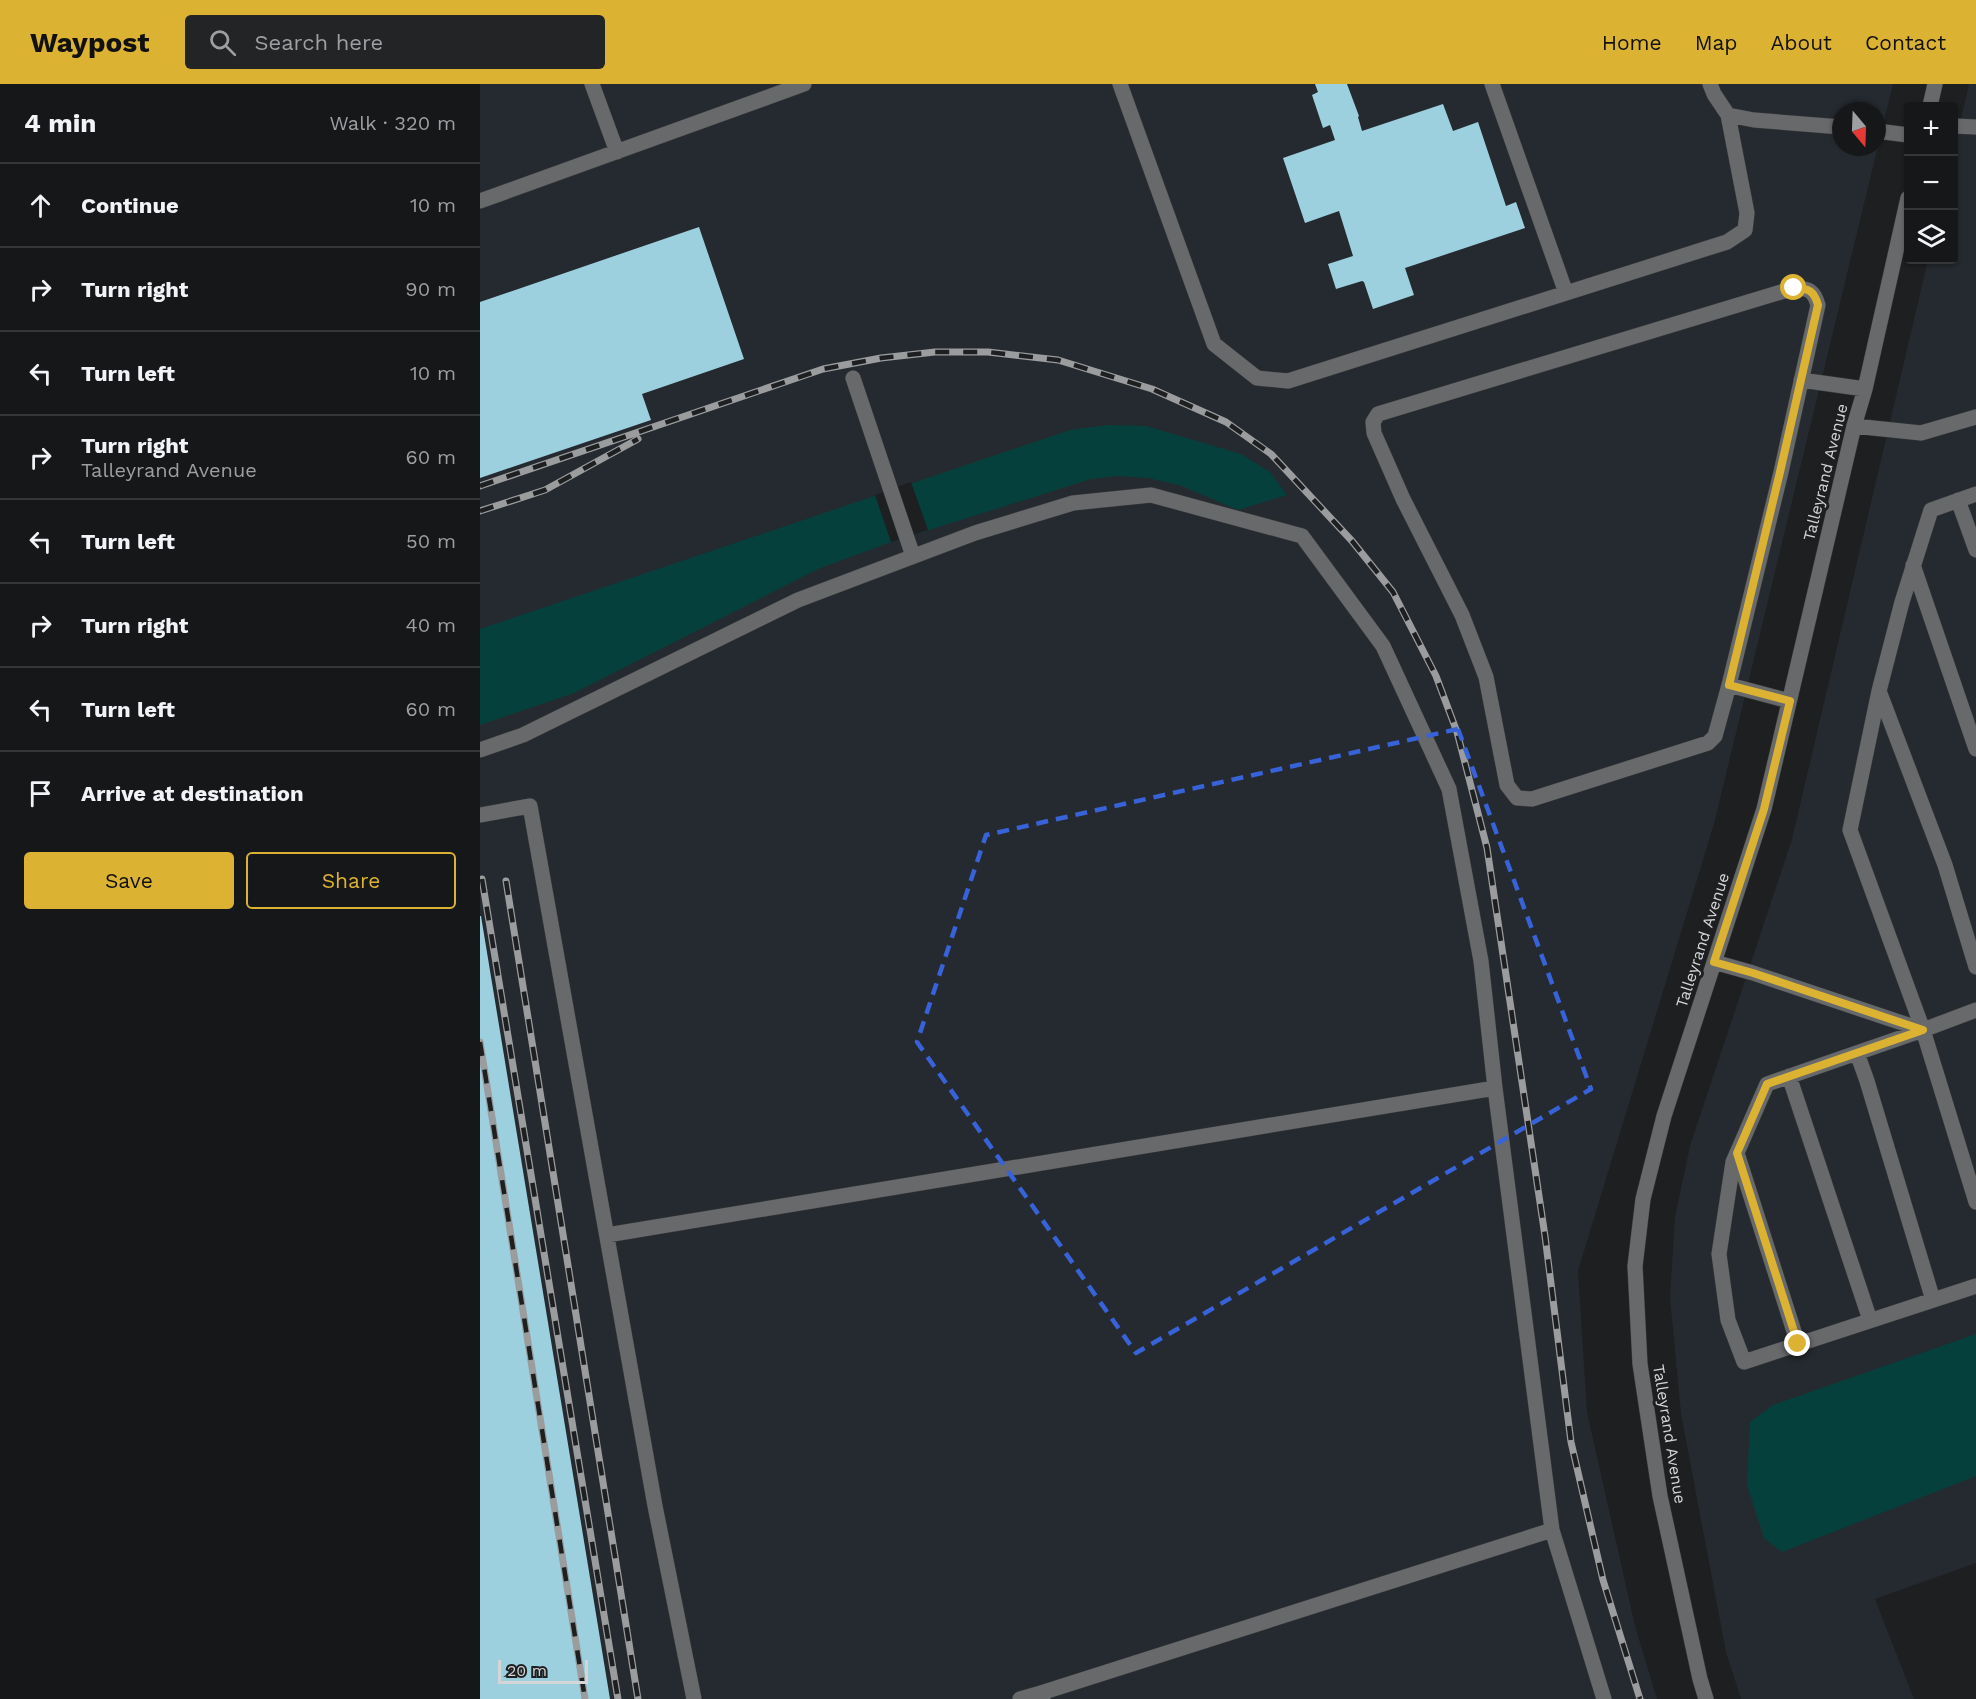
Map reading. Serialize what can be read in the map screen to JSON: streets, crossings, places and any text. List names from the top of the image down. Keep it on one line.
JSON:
{"streets":{"street":["Talleyrand Avenue"]},"scale_bar":"20 m","north":"bottom","page":{"header":"Waypost","search":"Search here","nav":["Home","Map","About","Contact"],"heading":["4 min","Walk · 320 m"],"map_buttons":["+","−"],"list":[["Continue","10 m"],["Turn right","90 m"],["Turn left","10 m"],["Turn right","Talleyrand Avenue","60 m"],["Turn left","50 m"],["Turn right","40 m"],["Turn left","60 m"],"Arrive at destination"],"buttons":["Save","Share"],"scale":"20 m"}}
